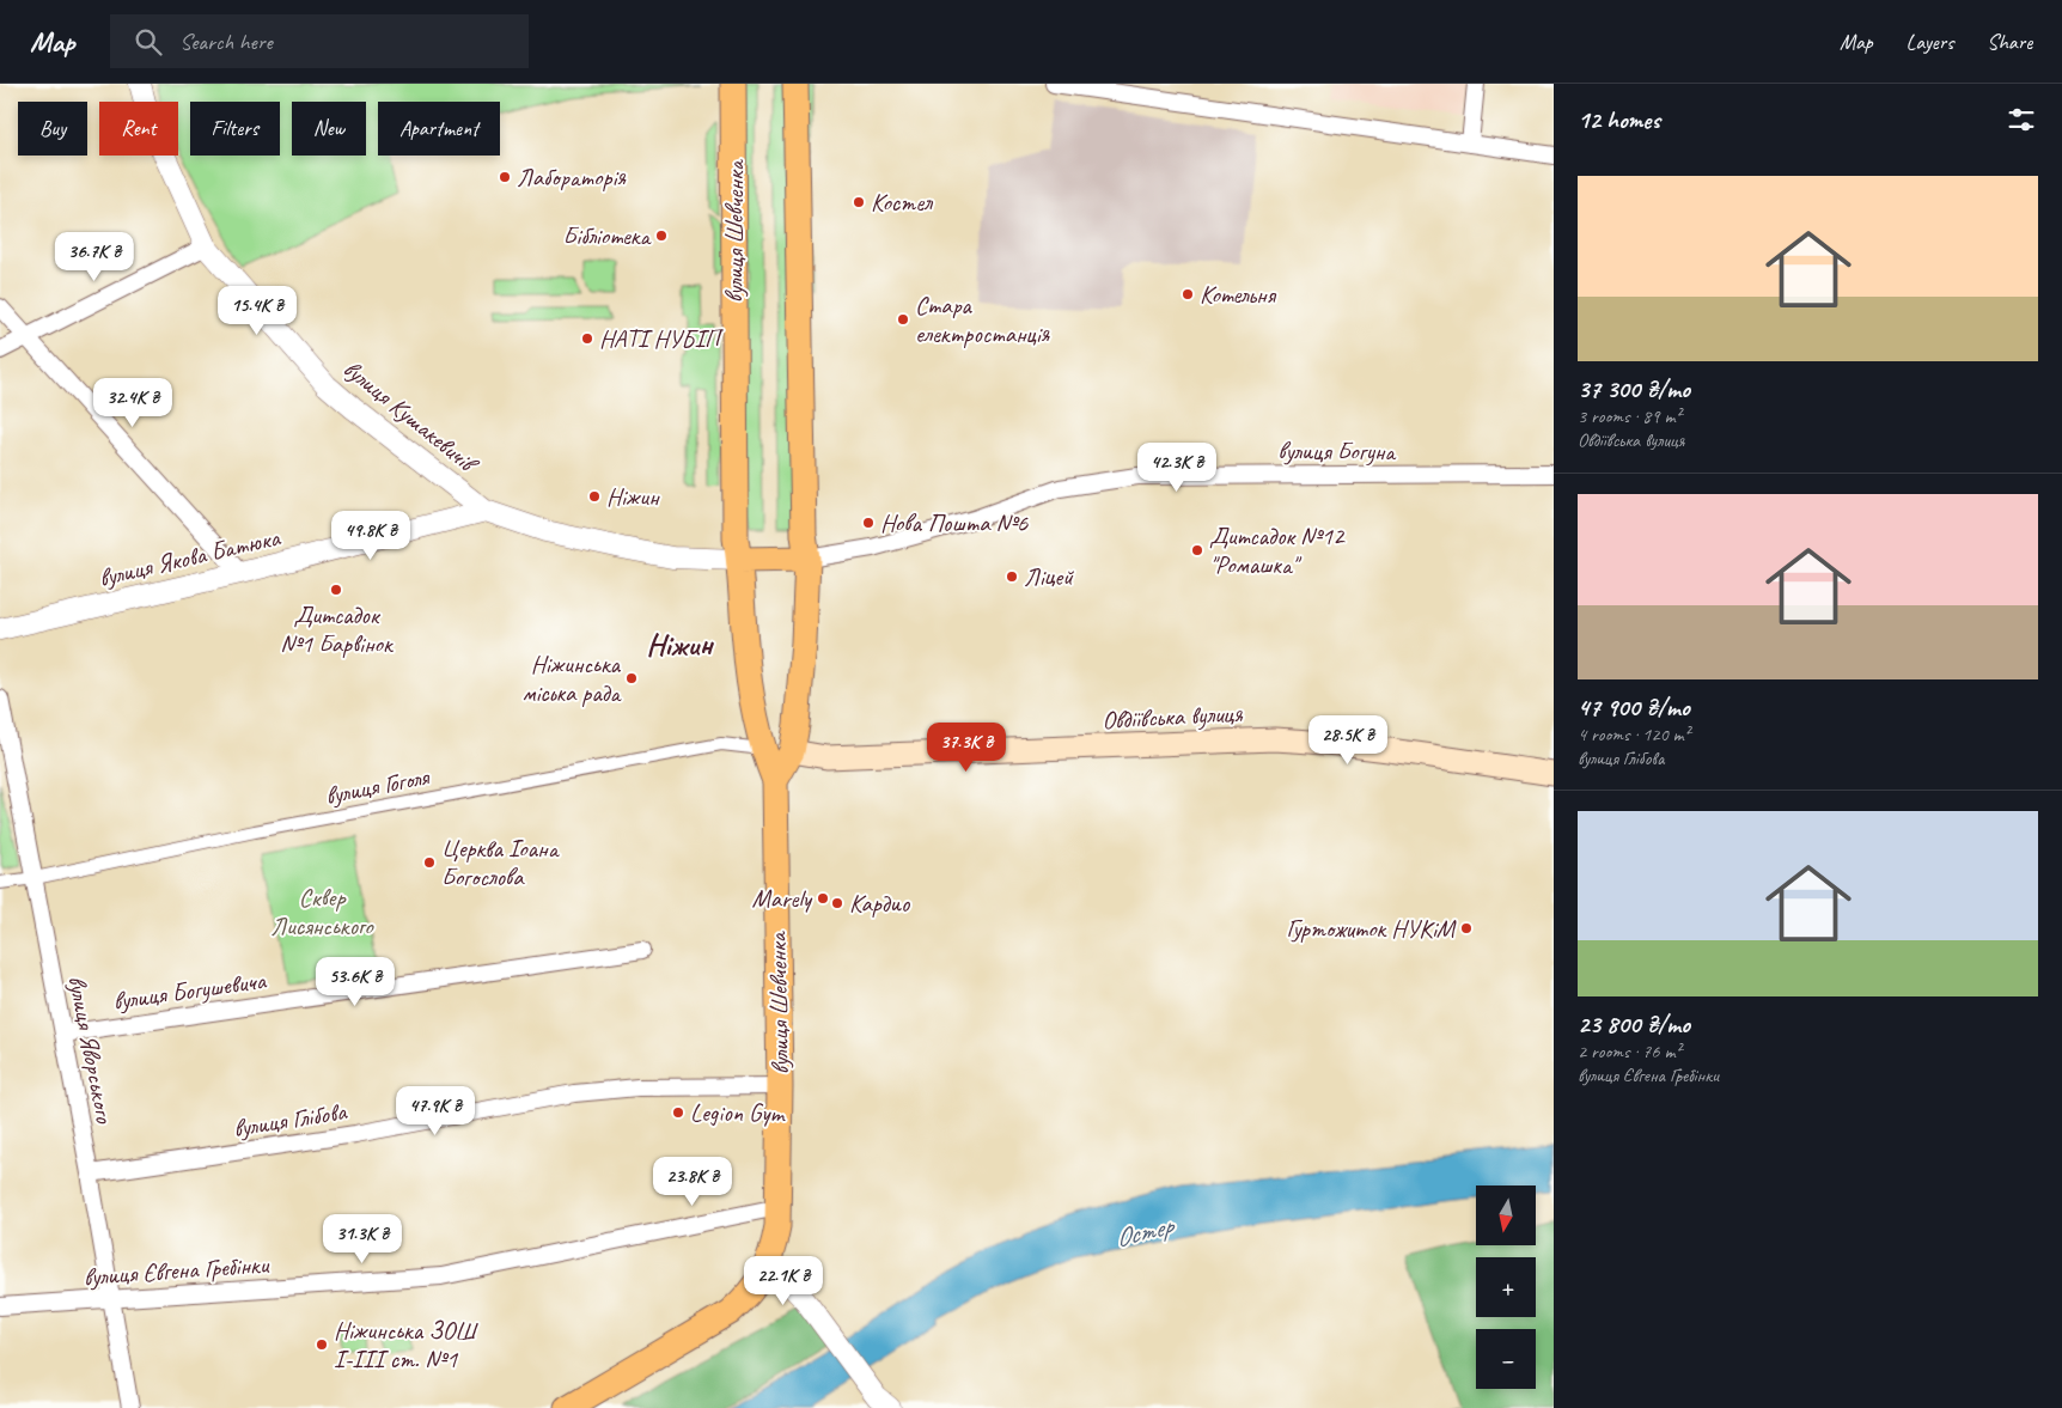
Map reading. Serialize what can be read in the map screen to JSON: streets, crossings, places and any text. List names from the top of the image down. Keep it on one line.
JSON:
{"streets":{"main road":["вулиця Шевченка","Овдіївська вулиця"],"street":["вулиця Кушакевичів","вулиця Богуна","вулиця Якова Батюка","вулиця Гоголя","вулиця Богушевича","вулиця Яворського","вулиця Глібова","вулиця Євгена Гребінки"]},"crossings":[["вулиця Шевченка","вулиця Гоголя"],["вулиця Шевченка","вулиця Глібова"],["вулиця Шевченка","вулиця Євгена Гребінки"],["вулиця Кушакевичів","вулиця Якова Батюка"],["вулиця Гоголя","вулиця Яворського"],["вулиця Богушевича","вулиця Яворського"],["вулиця Яворського","вулиця Глібова"],["вулиця Яворського","вулиця Євгена Гребінки"]],"districts":["Ніжин"],"water":["Остер"],"parks":["Сквер Лисянського"],"places":["Лабораторія","Костел","Бібліотека","Котельня","Cтара електростанція","НАТІ НУБІП","Ніжин","Нова Пошта №6","Дитсадок №12 \"Ромашка\"","Ліцей","Дитсадок №1 Барвінок","Ніжинська міська рада","Церква Іоана Богослова","Marely","Кардио","Гуртожиток НУКіМ","Legion Gym","Ніжинська ЗОШ І-ІІІ ст. №1"],"north":"bottom","page":{"header":"Map","search":"Search here","nav":["Map","Layers","Share"],"heading":"12 homes","chip":["Buy","Rent","Filters","New","Apartment"],"list":[{"name":"37 300 ₴/mo","note":"3 rooms · 89 m² · Овдіївська вулиця"},{"name":"47 900 ₴/mo","note":"4 rooms · 120 m² · вулиця Глібова"},{"name":"23 800 ₴/mo","note":"2 rooms · 76 m² · вулиця Євгена Гребінки"}],"price":["36.7K ₴","15.4K ₴","32.4K ₴","42.3K ₴","49.8K ₴","28.5K ₴","37.3K ₴","53.6K ₴","47.9K ₴","23.8K ₴","31.3K ₴","22.1K ₴"],"map_buttons":["+","−"]}}
